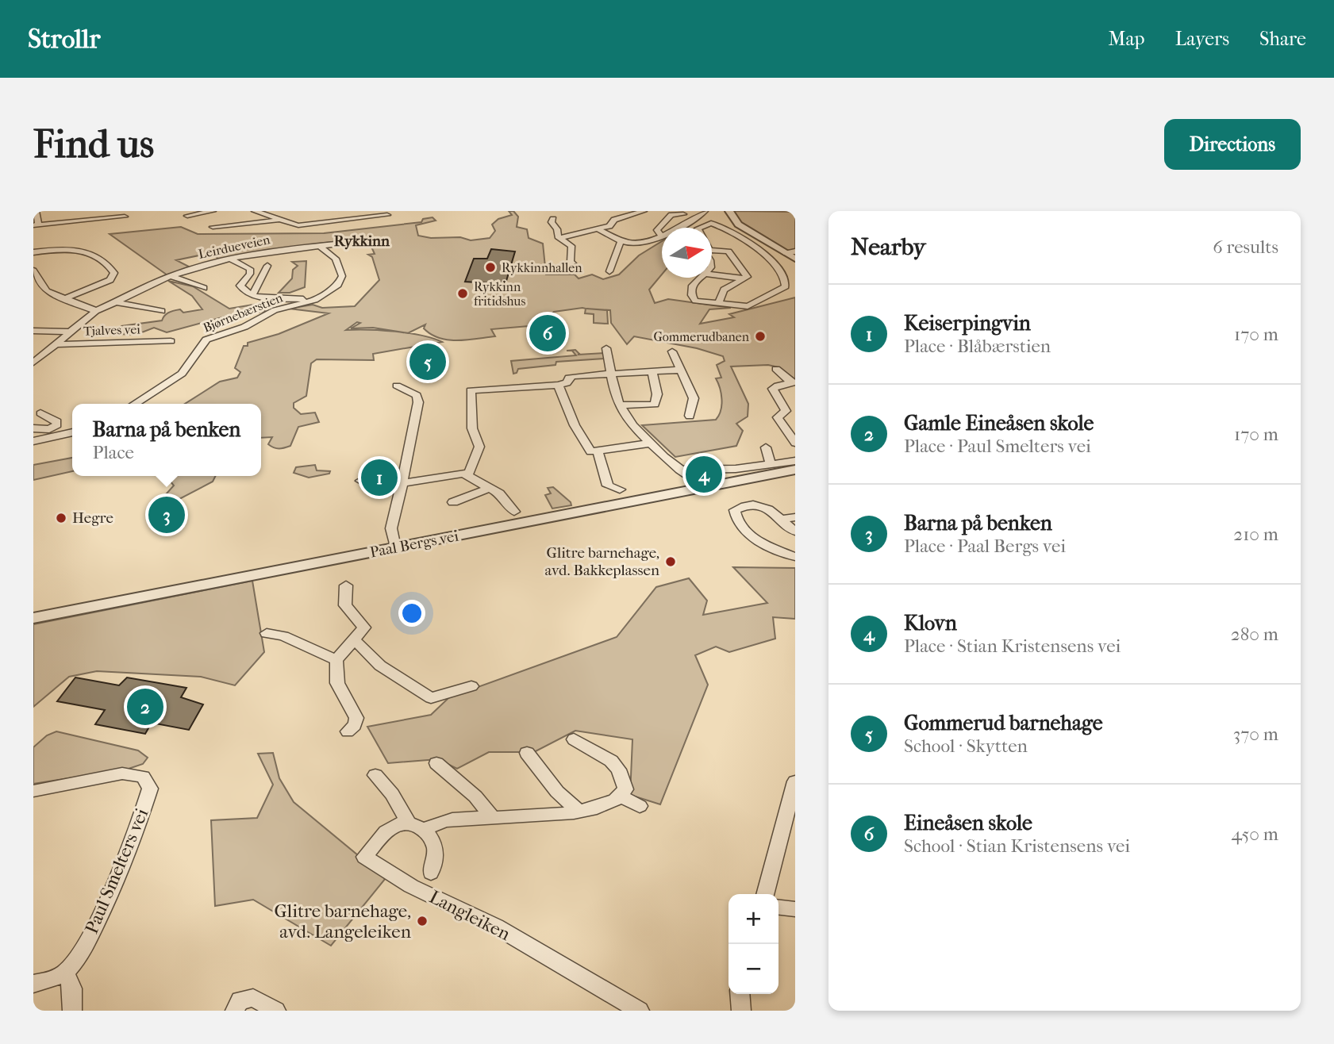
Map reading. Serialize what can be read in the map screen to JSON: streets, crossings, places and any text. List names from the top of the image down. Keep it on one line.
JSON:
{"streets":{"street":["Leirdueveien","Bjørnebærstien","Tjalves vei","Paal Bergs vei","Paul Smelters vei","Langleiken"]},"crossings":[["Leirdueveien","Bjørnebærstien"],["Leirdueveien","Tjalves vei"]],"districts":["Rykkinn"],"places":["Rykkinnhallen","Rykkinn fritidshus","Gommerudbanen","Hegre","Glitre barnehage, avd. Bakkeplassen","Glitre barnehage, avd. Langeleiken"],"north":"right","page":{"header":"Strollr","nav":["Map","Layers","Share"],"buttons":"Directions","title":"Find us","heading":["Nearby","6 results"],"list":[{"mark":"1","name":"Keiserpingvin","note":"Place · Blåbærstien","value":"170 m"},{"mark":"2","name":"Gamle Eineåsen skole","note":"Place · Paul Smelters vei","value":"170 m"},{"mark":"3","name":"Barna på benken","note":"Place · Paal Bergs vei","value":"210 m"},{"mark":"4","name":"Klovn","note":"Place · Stian Kristensens vei","value":"280 m"},{"mark":"5","name":"Gommerud barnehage","note":"School · Skytten","value":"370 m"},{"mark":"6","name":"Eineåsen skole","note":"School · Stian Kristensens vei","value":"450 m"}],"pins":["6","5","4","1","3","2"],"popup":["Barna på benken","Place"],"map_buttons":["+","−"]}}
